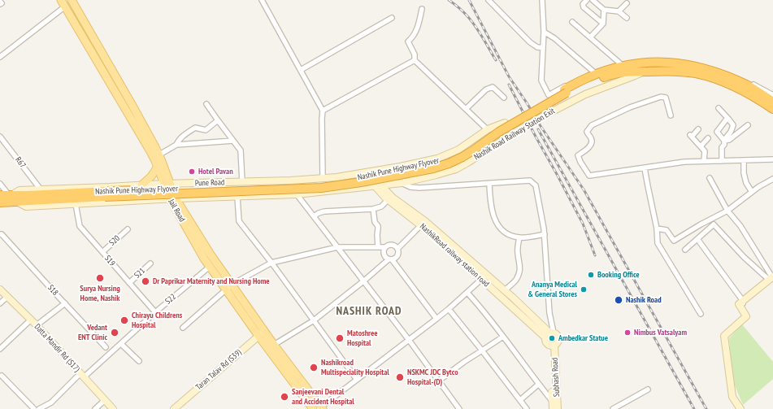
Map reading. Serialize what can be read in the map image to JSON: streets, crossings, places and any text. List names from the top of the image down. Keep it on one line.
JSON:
{"streets":{"highway":["Nashik Pune Highway Flyover"],"main road":["Nashik Road Railway Station Exit","Pune Road","Jail Road","NashikRoad railway station road","Datta Mandir Rd (S17)","Taran Talav Rd (S39)","Subhash Road"],"street":["R67","S20","S19","S21","S18","S22"]},"crossings":[["Nashik Road Railway Station Exit","Nashik Pune Highway Flyover"],["Nashik Road Railway Station Exit","Jail Road"],["Nashik Road Railway Station Exit","NashikRoad railway station road"],["Nashik Road Railway Station Exit","S19"],["R67","Pune Road"],["Nashik Pune Highway Flyover","Pune Road"],["Pune Road","Jail Road"],["Jail Road","S22"],["Jail Road","Taran Talav Rd (S39)"],["S20","S19"],["NashikRoad railway station road","Subhash Road"],["S19","S21"],["S19","S22"],["S22","Datta Mandir Rd (S17)"]],"districts":["NASHIK ROAD"],"places":["Hotel Pavan","Booking Office","Surya Nursing Home, Nashik","Dr Paprikar Maternity and Nursing Home","Ananya Medical & General Stores","Nashik Road","Chirayu Childrens Hospital","Vedant ENT Clinic","Nimbus Vatsalyam","Matoshree Hospital","Ambedkar Statue","Nashikroad Multispeciality Hospital","NSKMC JDC Bytco Hospital-(D)","Sanjeevani Dental and Accident Hospital"]}
